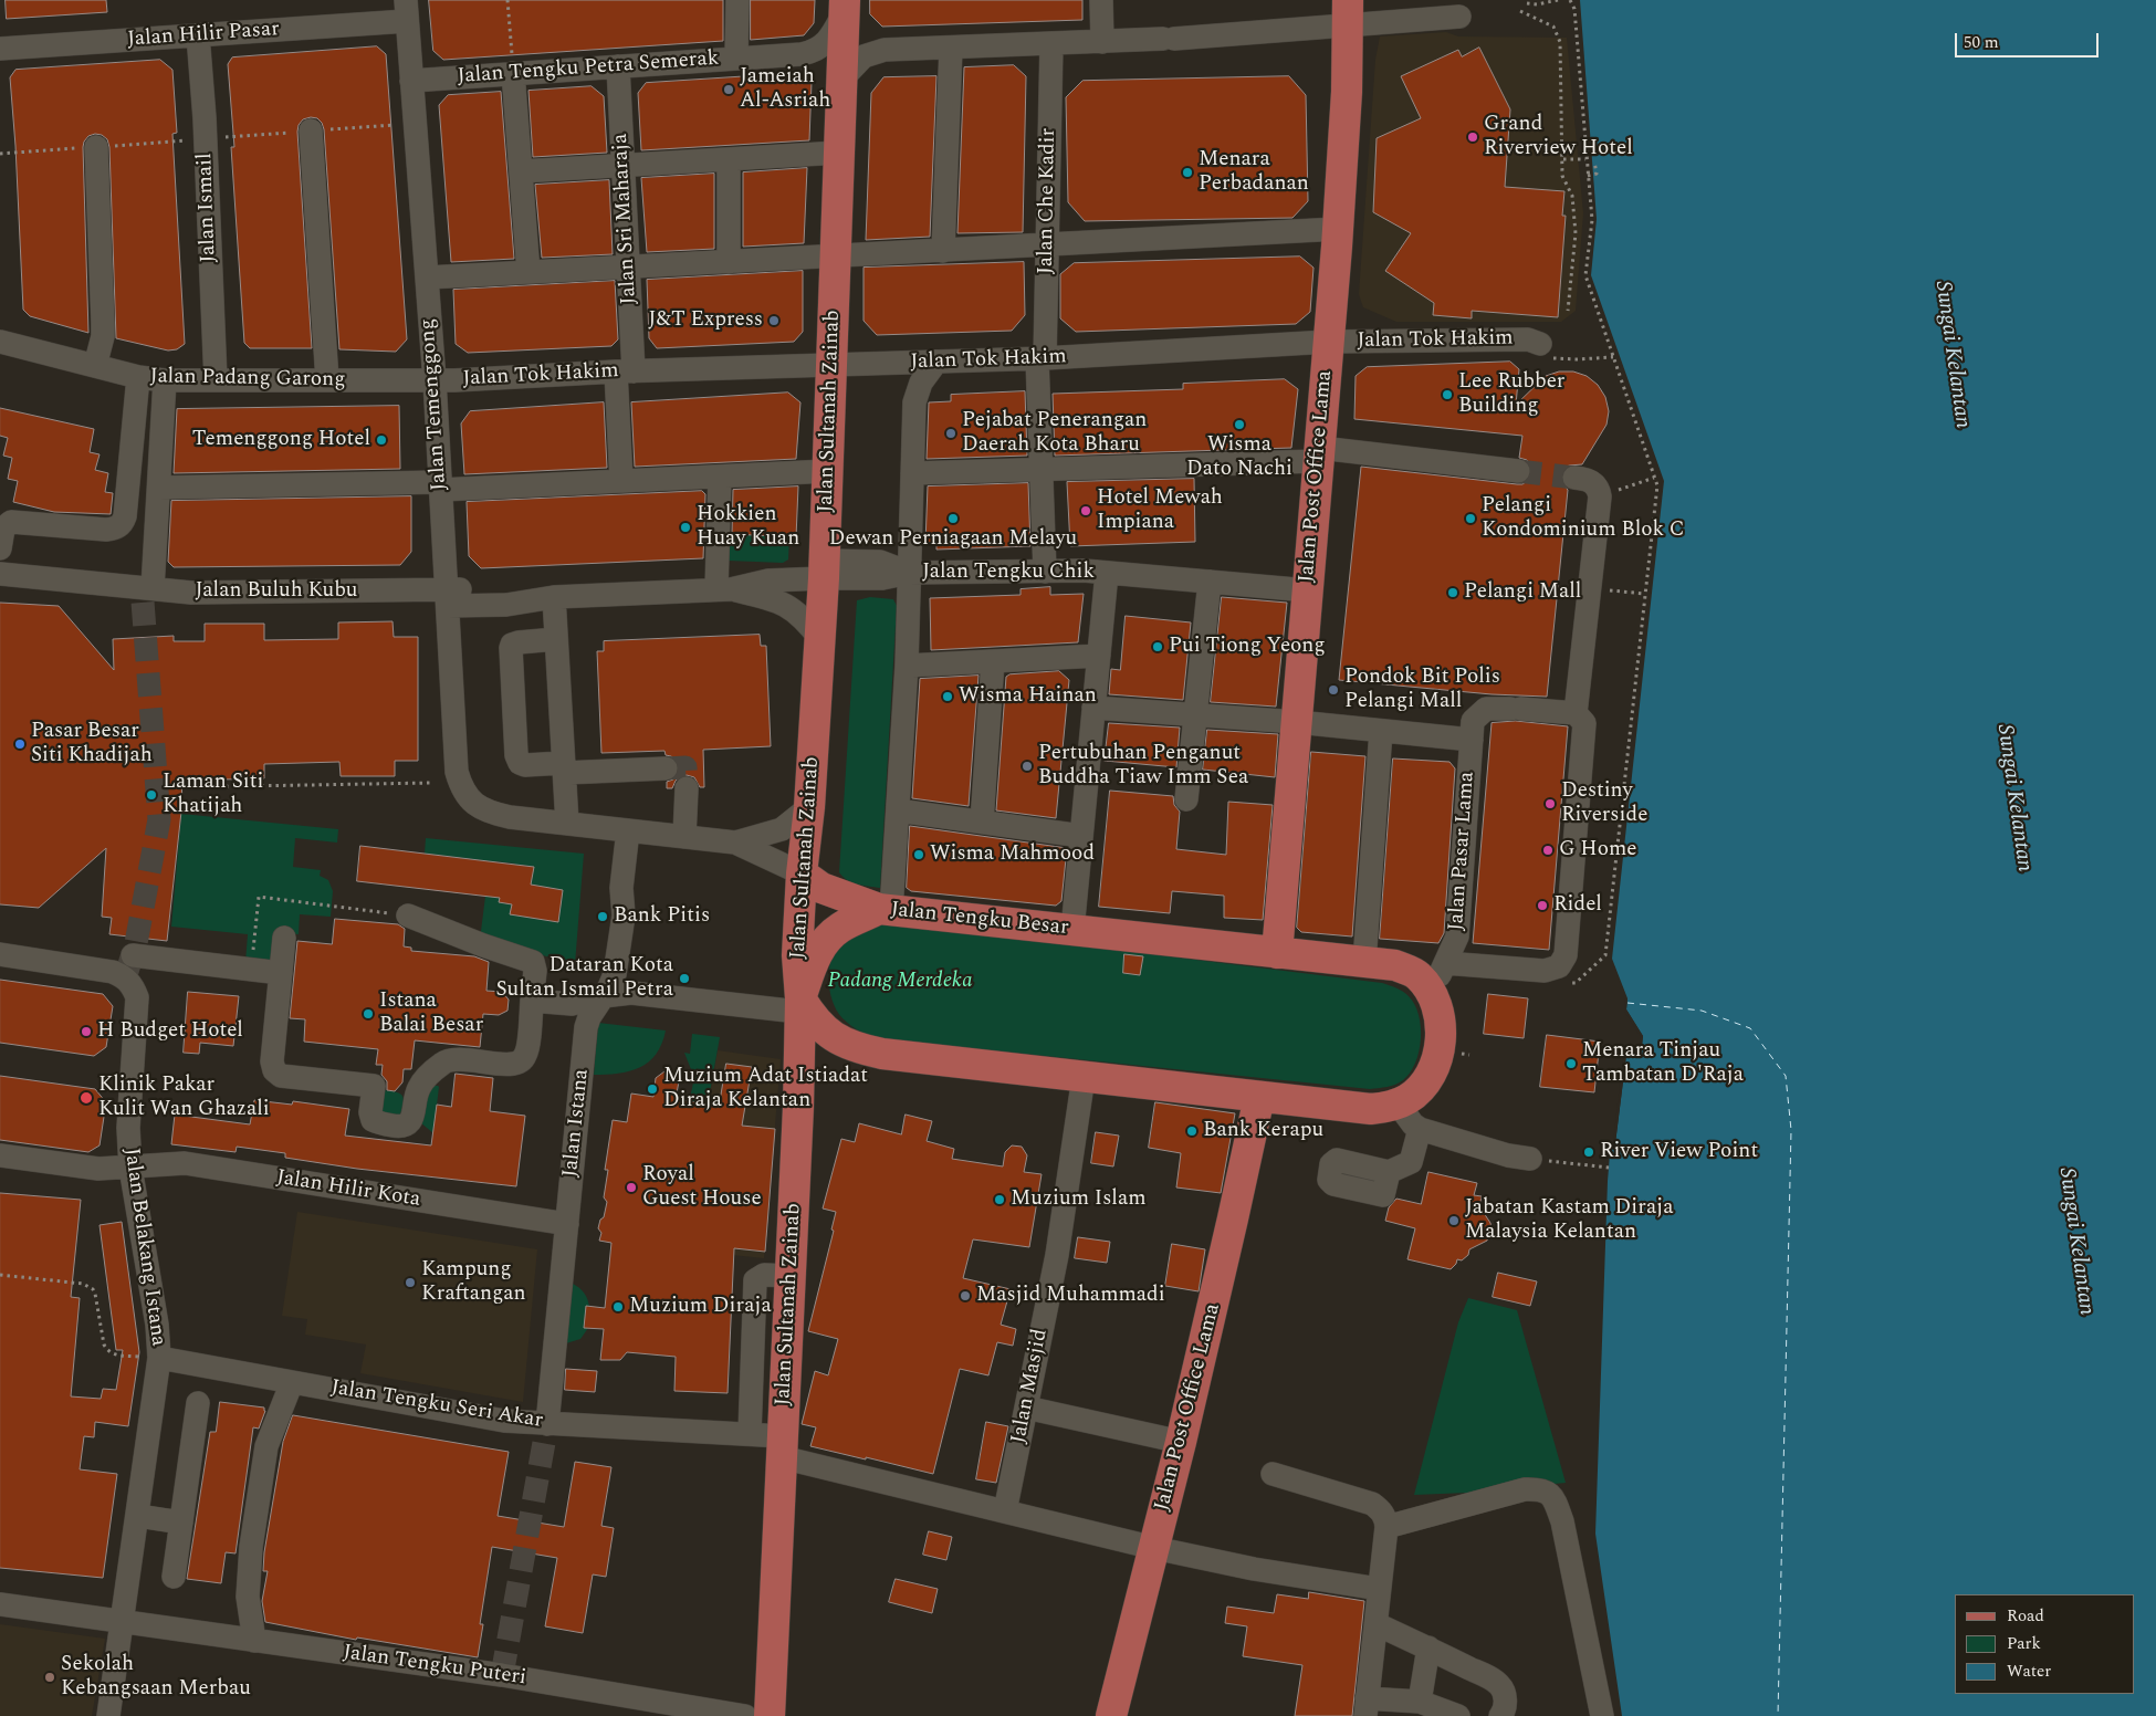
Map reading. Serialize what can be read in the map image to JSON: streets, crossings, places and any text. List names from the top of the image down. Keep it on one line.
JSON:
{"streets":{"main road":["Jalan Sultanah Zainab","Jalan Post Office Lama","Jalan Tengku Besar"],"street":["Jalan Hilir Pasar","Jalan Tengku Petra Semerak","Jalan Che Kadir","Jalan Ismail","Jalan Sri Maharaja","Jalan Tok Hakim","Jalan Padang Garong","Jalan Temenggong","Jalan Tengku Chik","Jalan Buluh Kubu","Jalan Pasar Lama","Jalan Istana","Jalan Hilir Kota","Jalan Belakang Istana","Jalan Masjid","Jalan Tengku Seri Akar","Jalan Tengku Puteri"]},"crossings":[["Jalan Hilir Pasar","Jalan Ismail"],["Jalan Hilir Pasar","Jalan Temenggong"],["Jalan Tengku Petra Semerak","Jalan Sri Maharaja"],["Jalan Tengku Petra Semerak","Jalan Temenggong"],["Jalan Tengku Petra Semerak","Jalan Sultanah Zainab"],["Jalan Che Kadir","Jalan Tok Hakim"],["Jalan Che Kadir","Jalan Tengku Chik"],["Jalan Ismail","Jalan Padang Garong"],["Jalan Sri Maharaja","Jalan Tok Hakim"],["Jalan Tok Hakim","Jalan Padang Garong"],["Jalan Tok Hakim","Jalan Temenggong"],["Jalan Tok Hakim","Jalan Sultanah Zainab"],["Jalan Tok Hakim","Jalan Post Office Lama"],["Jalan Padang Garong","Jalan Temenggong"],["Jalan Temenggong","Jalan Buluh Kubu"],["Jalan Sultanah Zainab","Jalan Tengku Chik"],["Jalan Sultanah Zainab","Jalan Buluh Kubu"],["Jalan Sultanah Zainab","Jalan Tengku Besar"],["Jalan Sultanah Zainab","Jalan Tengku Seri Akar"],["Jalan Post Office Lama","Jalan Tengku Chik"],["Jalan Post Office Lama","Jalan Tengku Besar"],["Jalan Tengku Chik","Jalan Buluh Kubu"],["Jalan Tengku Chik","Jalan Tengku Besar"],["Jalan Pasar Lama","Jalan Tengku Besar"],["Jalan Istana","Jalan Hilir Kota"],["Jalan Istana","Jalan Tengku Seri Akar"],["Jalan Hilir Kota","Jalan Belakang Istana"],["Jalan Belakang Istana","Jalan Tengku Seri Akar"],["Jalan Belakang Istana","Jalan Tengku Puteri"]],"water":["Sungai Kelantan"],"parks":["Padang Merdeka"],"places":["Jameiah Al-Asriah","Grand Riverview Hotel","Menara Perbadanan","J&T Express","Lee Rubber Building","Wisma Dato Nachi","Pejabat Penerangan Daerah Kota Bharu","Temenggong Hotel","Hotel Mewah Impiana","Dewan Perniagaan Melayu","Pelangi Kondominium Blok C","Hokkien Huay Kuan","Pelangi Mall","Pui Tiong Yeong","Pondok Bit Polis Pelangi Mall","Wisma Hainan","Pasar Besar Siti Khadijah","Pertubuhan Penganut Buddha Tiaw Imm Sea","Laman Siti Khatijah","Destiny Riverside","G Home","Wisma Mahmood","Ridel","Bank Pitis","Dataran Kota Sultan Ismail Petra","Istana Balai Besar","H Budget Hotel","Menara Tinjau Tambatan D'Raja","Muzium Adat Istiadat Diraja Kelantan","Klinik Pakar Kulit Wan Ghazali","Bank Kerapu","River View Point","Royal Guest House","Muzium Islam","Jabatan Kastam Diraja Malaysia Kelantan","Kampung Kraftangan","Masjid Muhammadi","Muzium Diraja","Sekolah Kebangsaan Merbau"],"legend":["Road","Park","Water"],"scale_bar":"50 m"}
